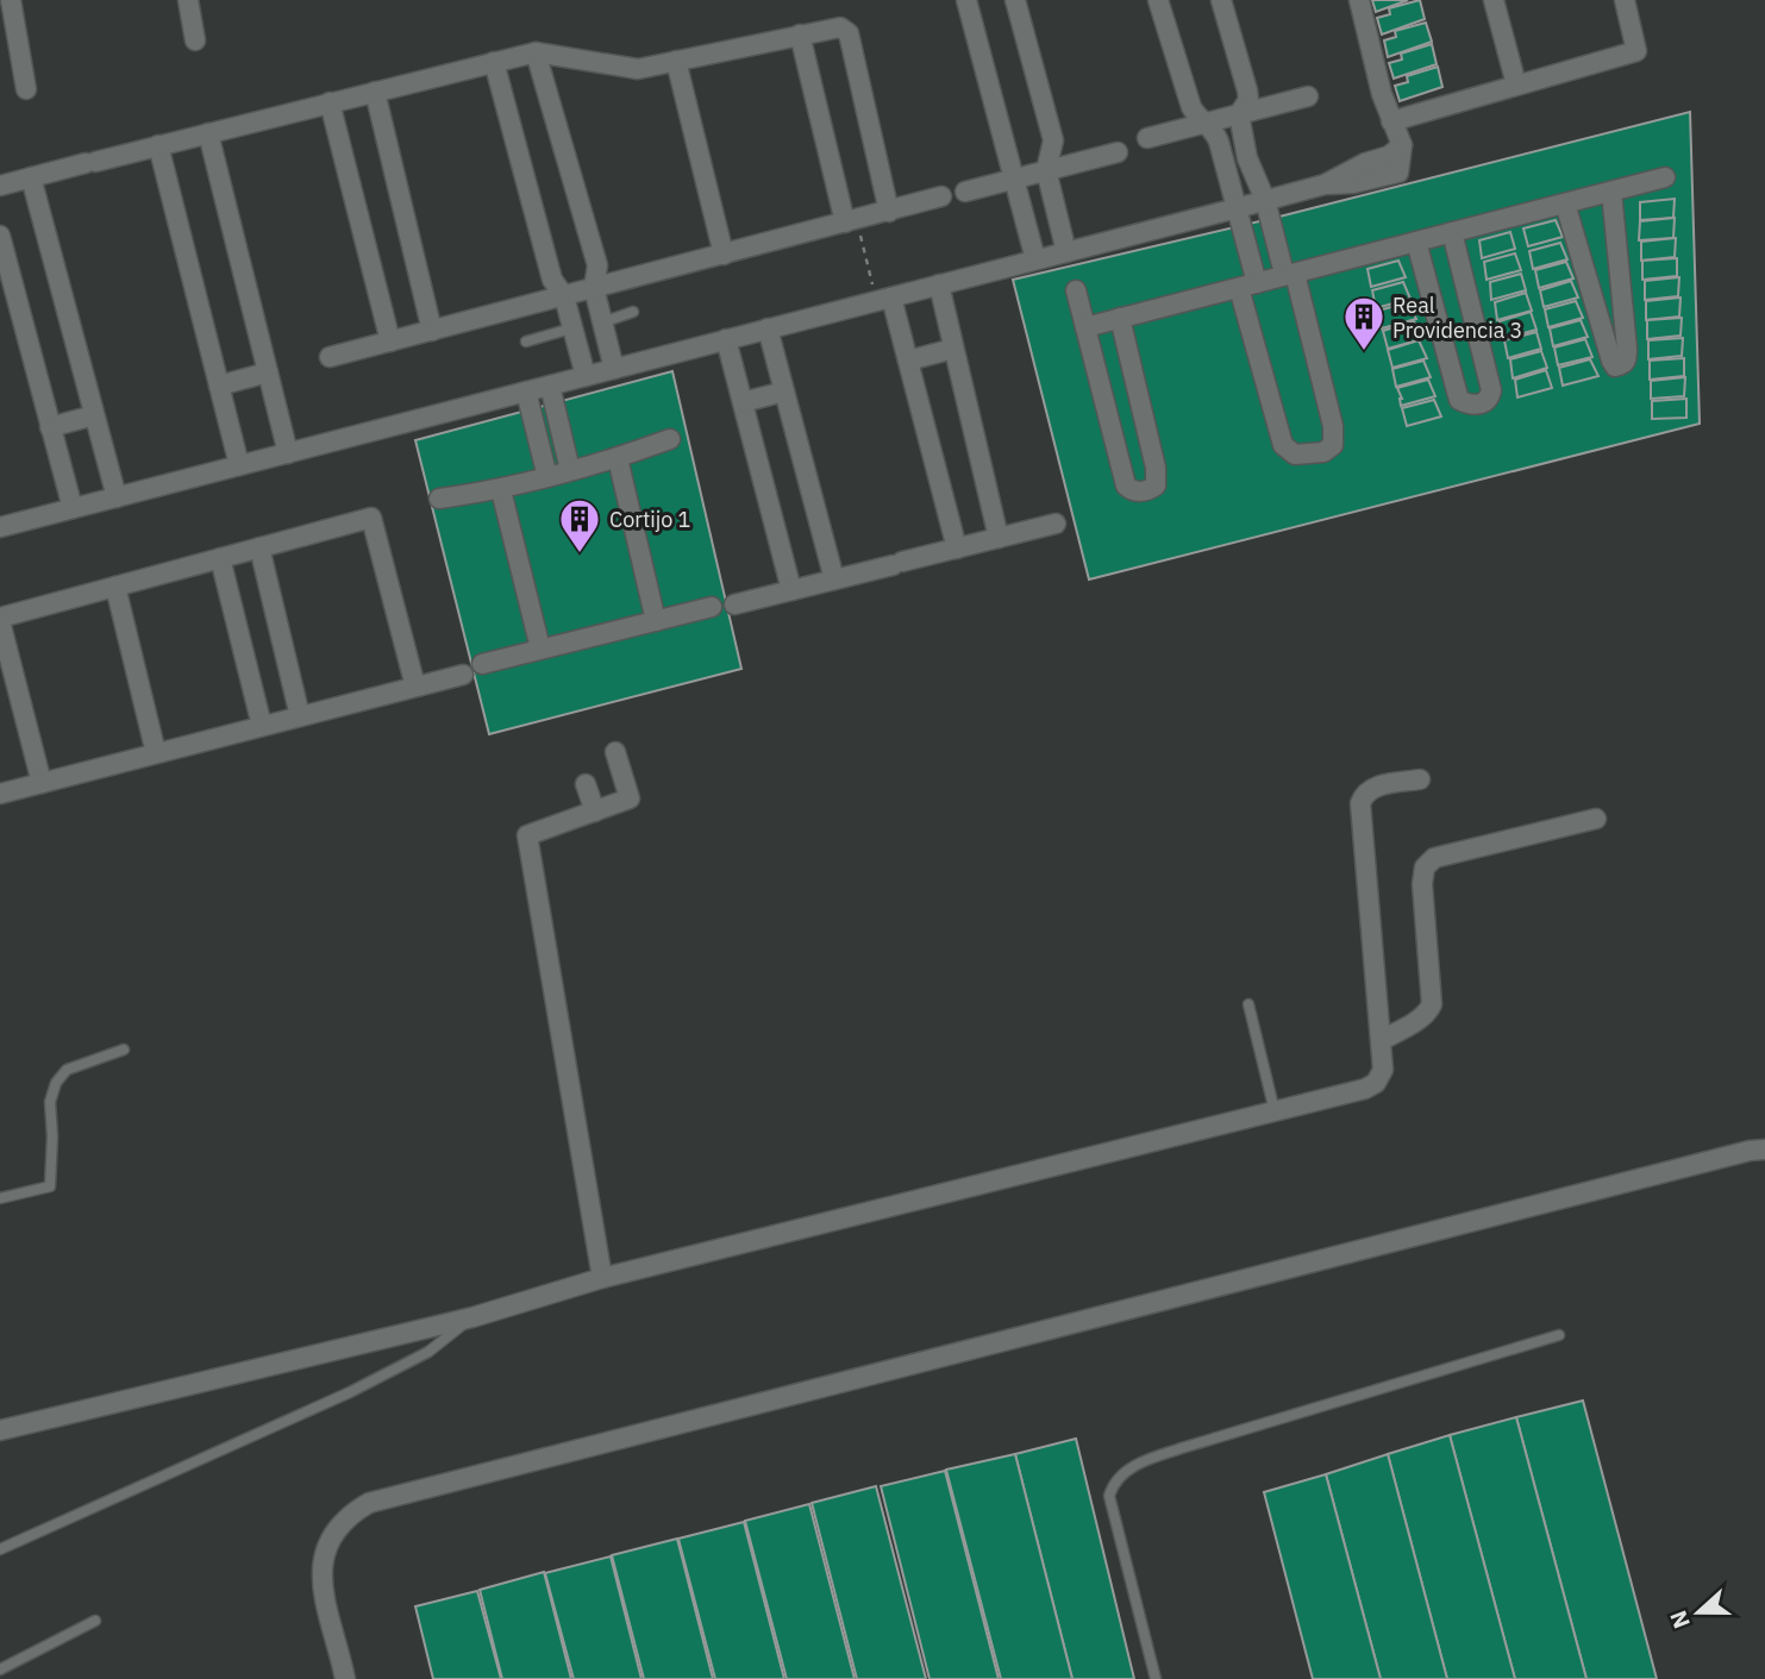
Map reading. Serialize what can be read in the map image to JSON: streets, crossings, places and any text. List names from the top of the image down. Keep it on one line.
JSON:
{"places":{"building":["Real Providencia 3","Cortijo 1"]},"north":"left"}
